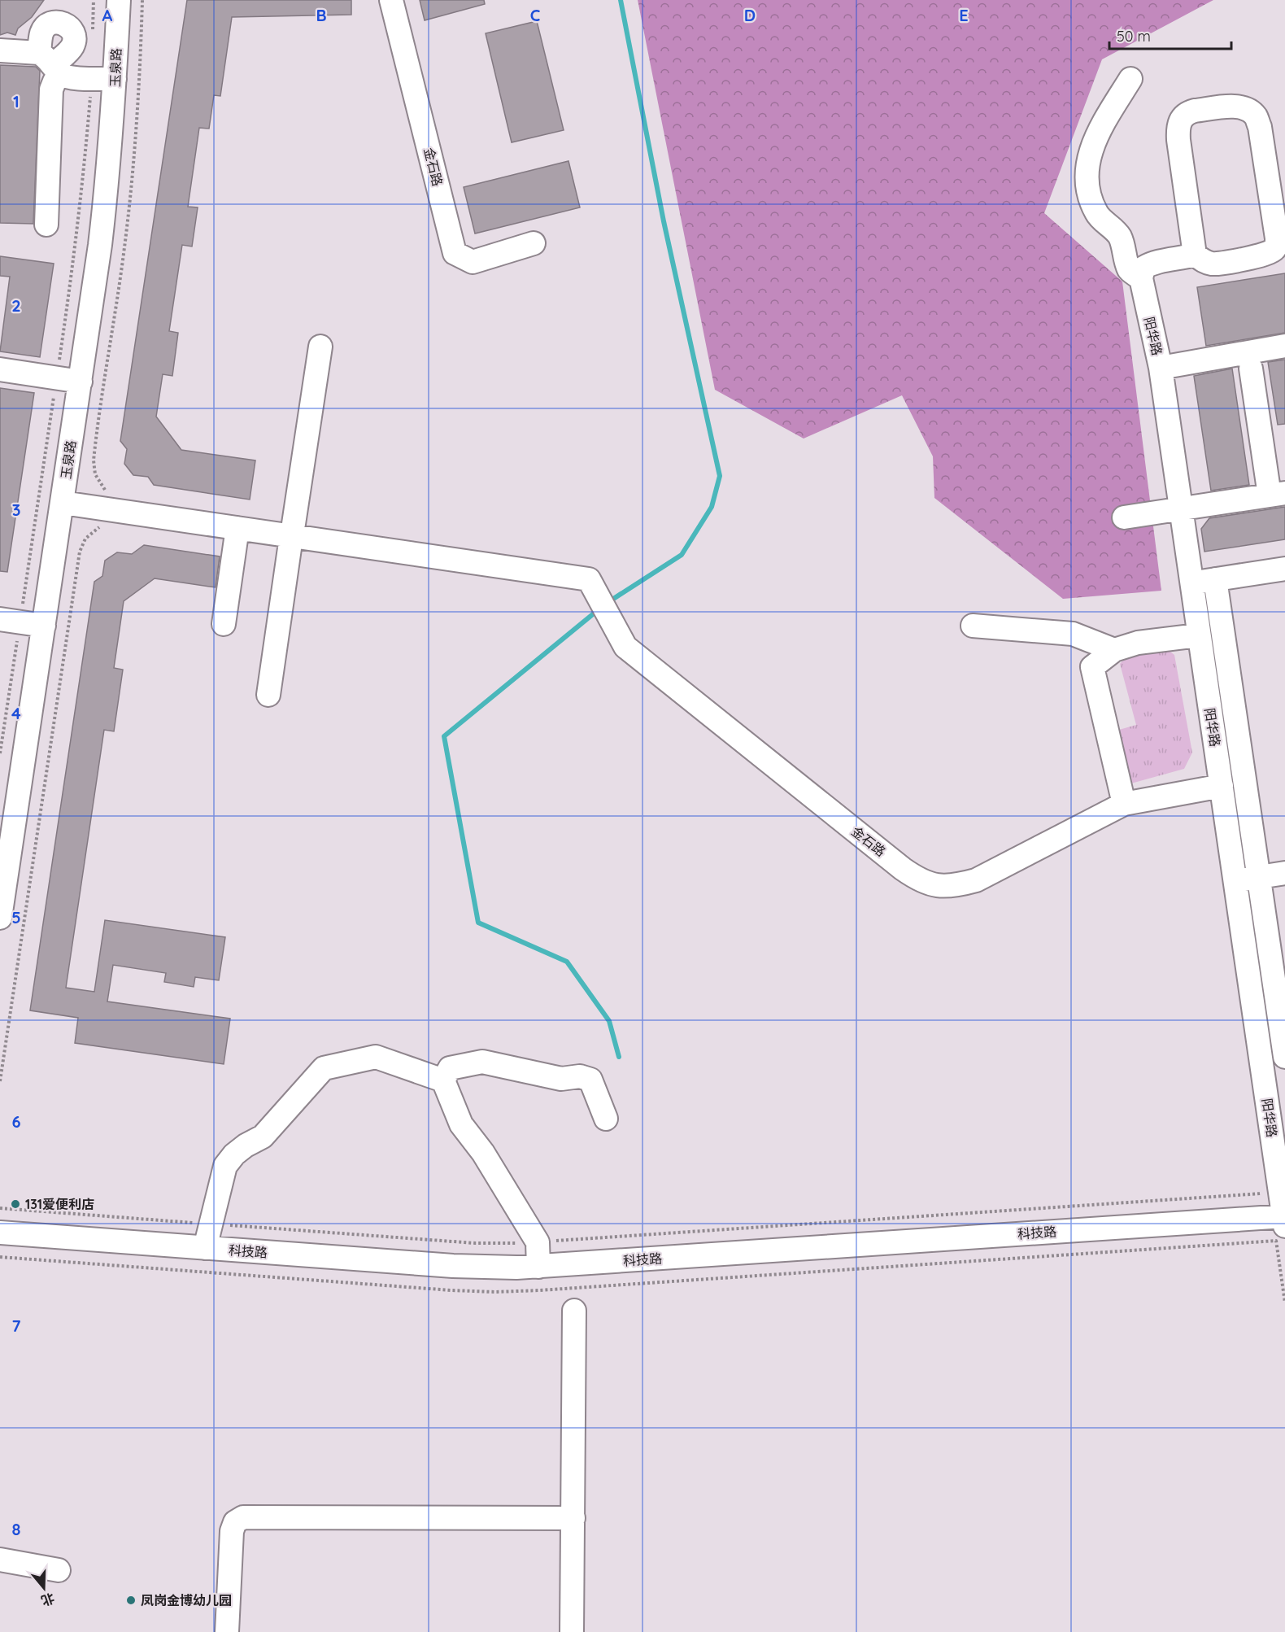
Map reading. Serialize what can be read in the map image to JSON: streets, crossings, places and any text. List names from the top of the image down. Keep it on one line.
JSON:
{"streets":{"street":["玉泉路","金石路","阳华路","科技路"]},"crossings":[["金石路","阳华路"],["阳华路","科技路"]],"places":["131爱便利店","凤岗金博幼儿园"],"scale_bar":"50 m","north":"bottom","grid":{"columns":["A","B","C","D","E"],"rows":["1","2","3","4","5","6","7","8"]}}
